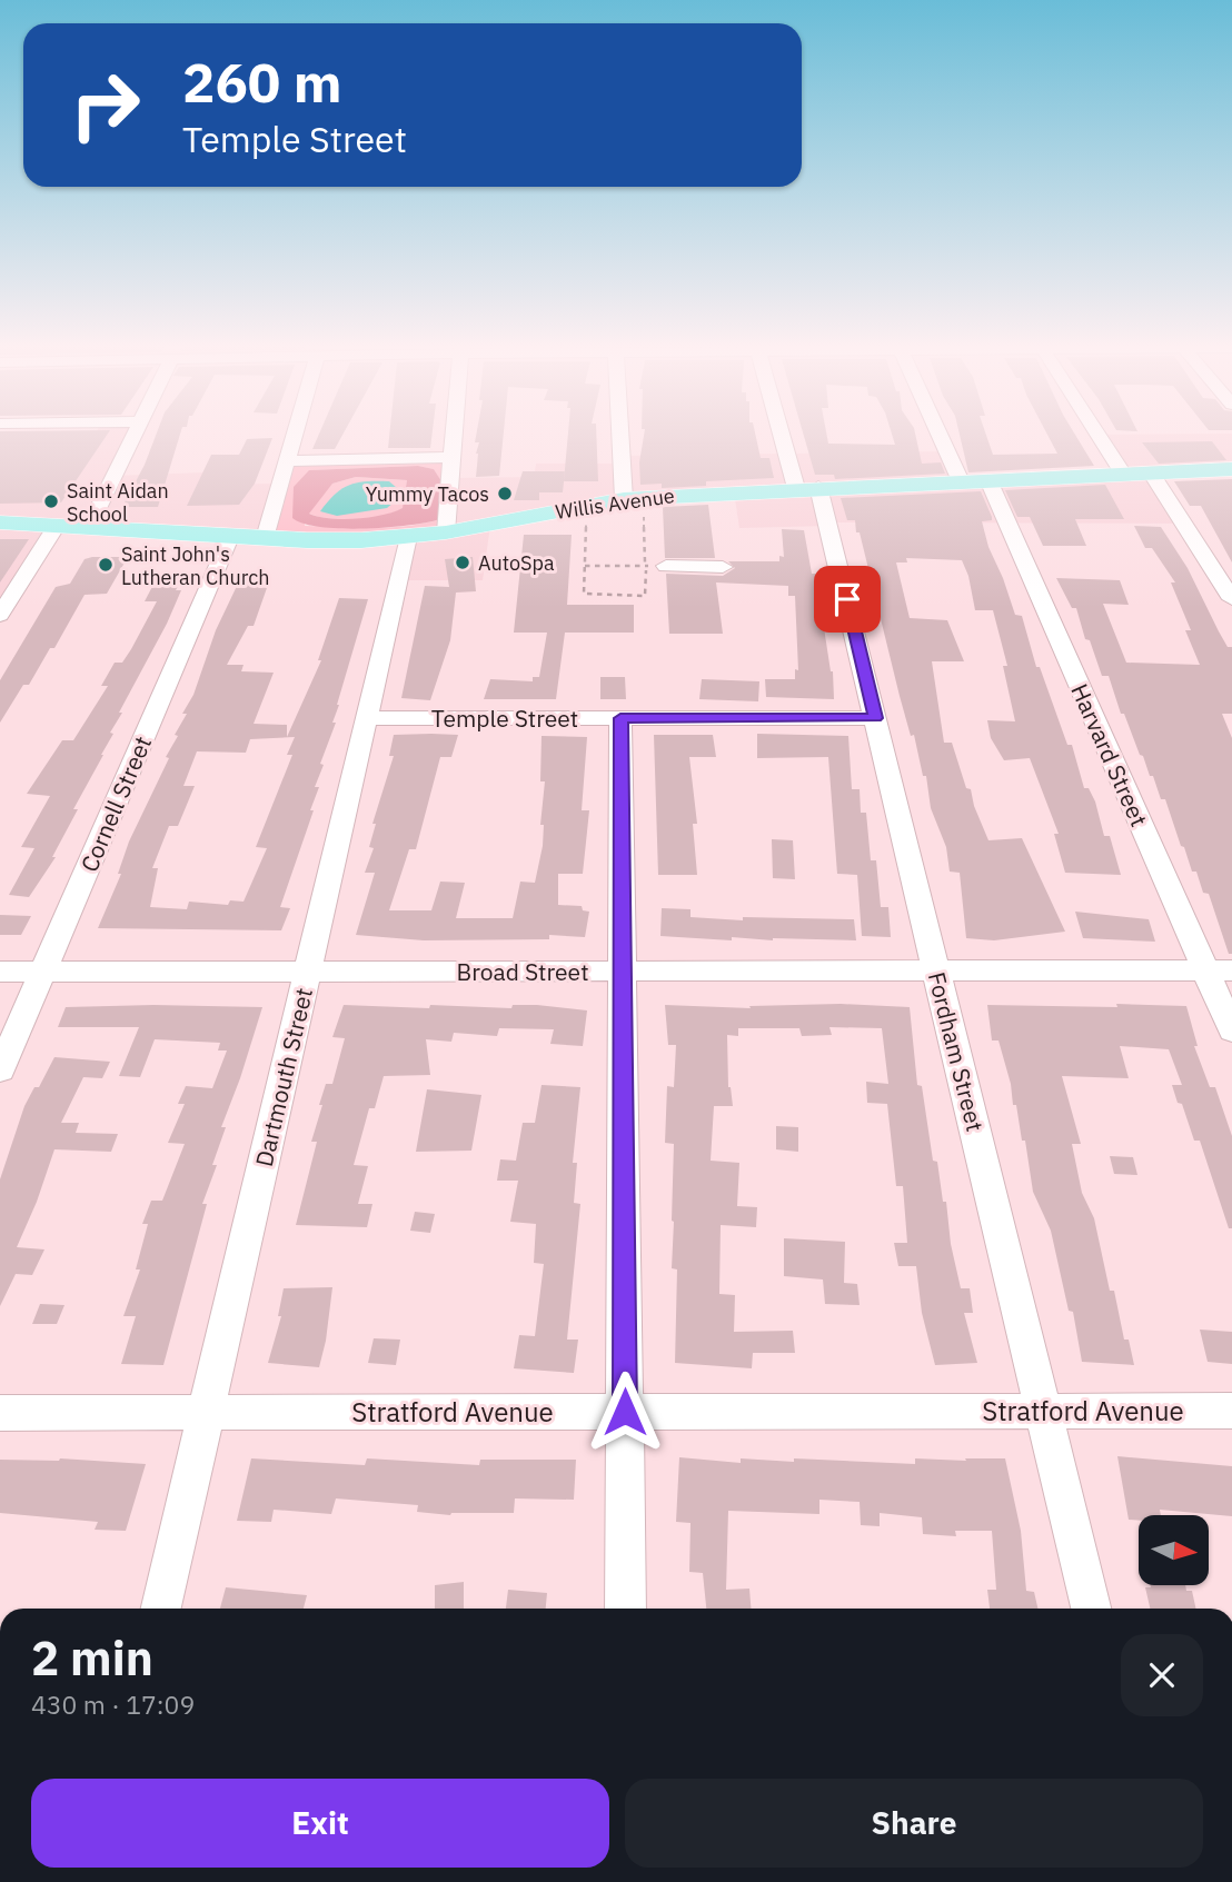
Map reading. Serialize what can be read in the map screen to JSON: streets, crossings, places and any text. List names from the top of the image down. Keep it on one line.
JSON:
{"streets":{"main road":["Willis Avenue"],"street":["Temple Street","Harvard Street","Cornell Street","Broad Street","Fordham Street","Dartmouth Street","Stratford Avenue"]},"crossings":[["Willis Avenue","Harvard Street"],["Willis Avenue","Cornell Street"],["Willis Avenue","Fordham Street"],["Willis Avenue","Dartmouth Street"],["Temple Street","Fordham Street"],["Temple Street","Dartmouth Street"],["Harvard Street","Broad Street"],["Cornell Street","Broad Street"],["Broad Street","Fordham Street"],["Broad Street","Dartmouth Street"],["Fordham Street","Stratford Avenue"],["Dartmouth Street","Stratford Avenue"]],"places":["Yummy Tacos","Saint Aidan School","AutoSpa","Saint John's Lutheran Church"],"north":"right","page":{"turn":["260 m","Temple Street"],"heading":["2 min","430 m · 17:09"],"buttons":["Exit","Share"]}}
